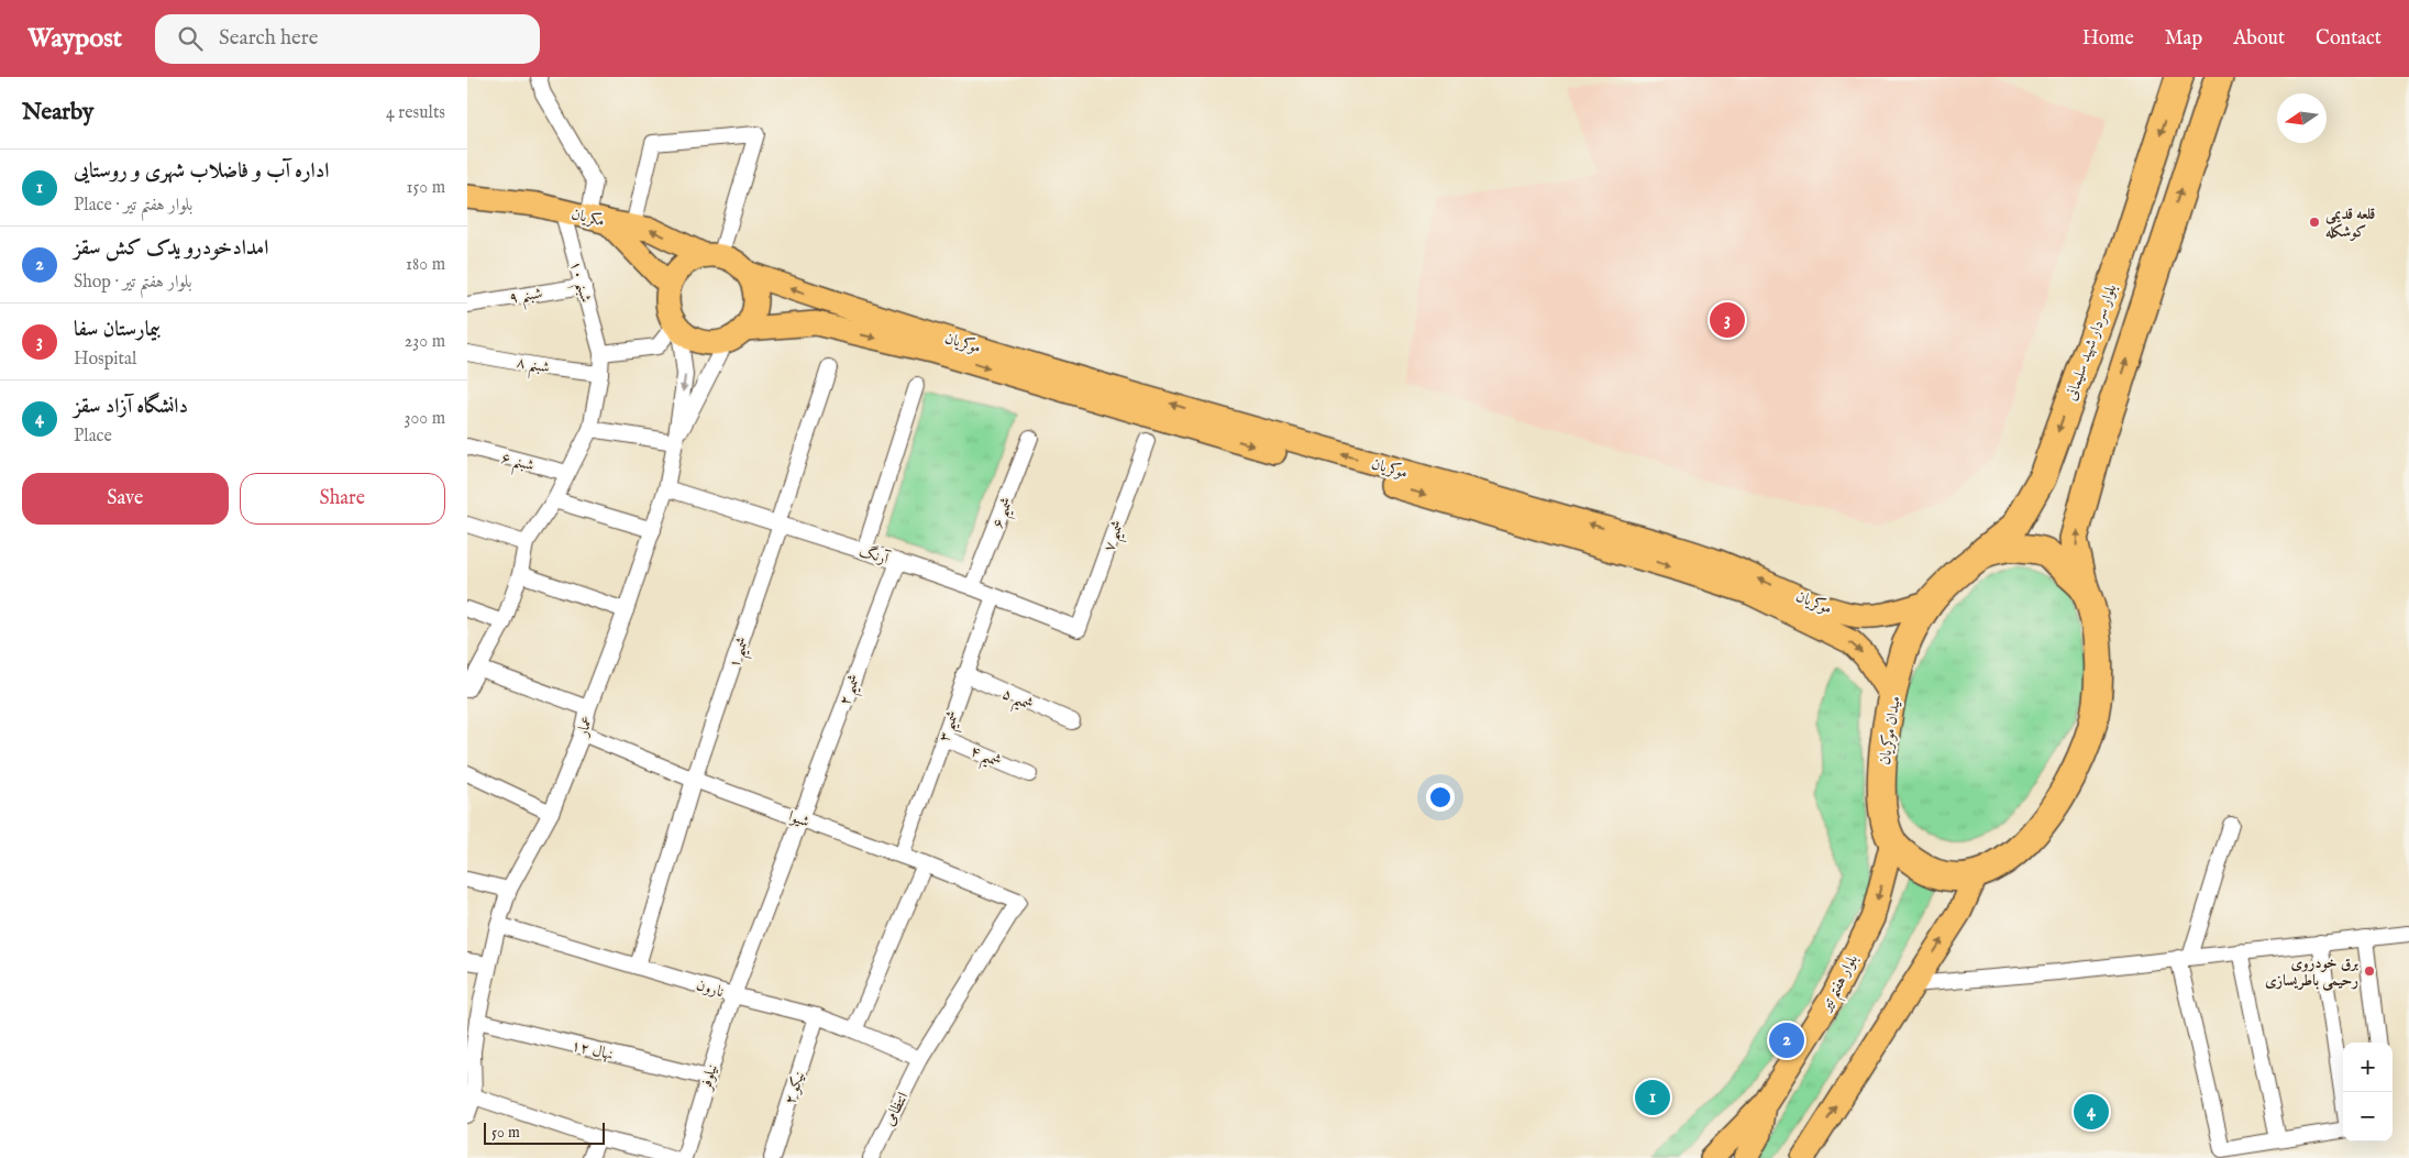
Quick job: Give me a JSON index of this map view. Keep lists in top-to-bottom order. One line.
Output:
{"streets":{"highway":["بلوار سردار شهید سلیمانی","میدان موکریان"],"main road":["مکریان","موکریان","بلوار هفتم تیر"],"street":["شبنم ۱۰","شبنم ۹","شبنم ۸","شبنم ۶","شمیم ۶","شمیم ۷","آرنگ","شمیم ۱","شمیم ۲","شمیم ۵","عمار","شمیم ۳","شمیم ۴","شیوا","نارون","نهال ۱۲","نیلوفر","نیکو ۲","انتظامی"]},"crossings":[["مکریان","شبنم ۱۰"],["مکریان","موکریان"],["مکریان","عمار"],["شبنم ۱۰","شبنم ۹"],["شبنم ۱۰","شبنم ۸"],["شبنم ۱۰","شبنم ۶"],["موکریان","عمار"],["موکریان","میدان موکریان"],["بلوار سردار شهید سلیمانی","میدان موکریان"],["شمیم ۶","آرنگ"],["شمیم ۷","آرنگ"],["آرنگ","شمیم ۱"],["آرنگ","شمیم ۲"],["آرنگ","عمار"],["آرنگ","شمیم ۳"],["شمیم ۱","شیوا"],["شمیم ۱","نارون"],["شمیم ۲","شیوا"],["شمیم ۲","نارون"],["شمیم ۲","نیلوفر"],["شمیم ۵","شمیم ۳"],["عمار","شیوا"],["عمار","نارون"],["عمار","نهال ۱۲"],["شمیم ۳","شمیم ۴"],["شمیم ۳","شیوا"],["میدان موکریان","بلوار هفتم تیر"],["شیوا","انتظامی"],["نارون","نیلوفر"],["نارون","نیکو ۲"],["نارون","انتظامی"],["نهال ۱۲","نیلوفر"]],"places":["قلعه قدیمی کوشکله","برق خودروی رحیمی باطریسازی"],"scale_bar":"50 m","north":"left","page":{"header":"Waypost","search":"Search here","nav":["Home","Map","About","Contact"],"heading":["Nearby","4 results"],"list":[{"mark":"1","name":"اداره آب و فاضلاب شهری و روستایی","note":"Place · بلوار هفتم تیر","value":"150 m"},{"mark":"2","name":"امدادخودرو یدک کش سقز","note":"Shop · بلوار هفتم تیر","value":"180 m"},{"mark":"3","name":"بیمارستان سفا","note":"Hospital","value":"230 m"},{"mark":"4","name":"دانشگاه آزاد سقز","note":"Place","value":"300 m"}],"pins":["3","2","1","4"],"buttons":["Save","Share"],"map_buttons":["+","−"],"scale":"50 m"}}
